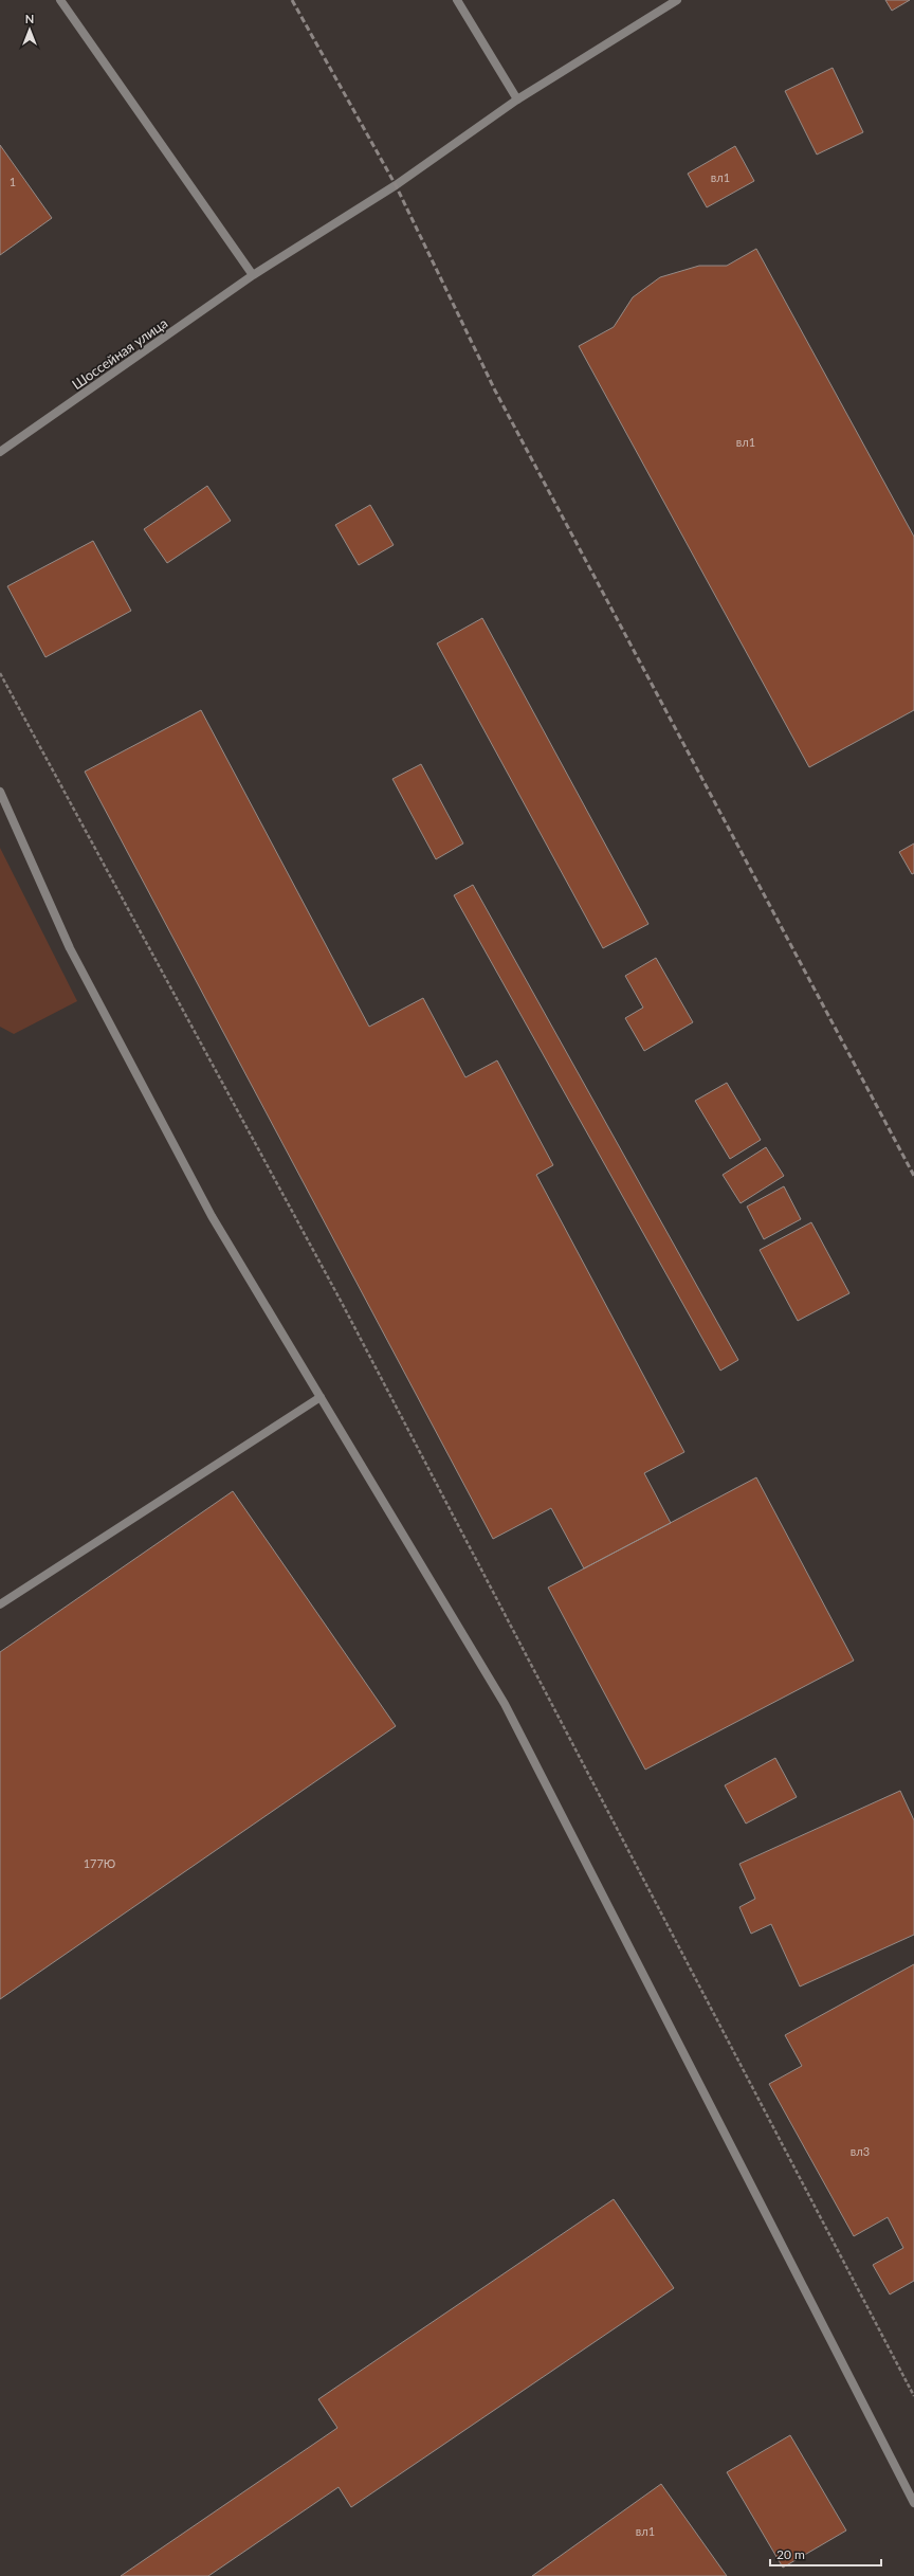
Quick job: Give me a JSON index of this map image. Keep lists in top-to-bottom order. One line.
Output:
{"streets":{"street":["Шоссейная улица"]},"house_numbers":["вл1","1","вл1","177Ю","вл3","вл1"],"scale_bar":"20 m","north":"top"}
